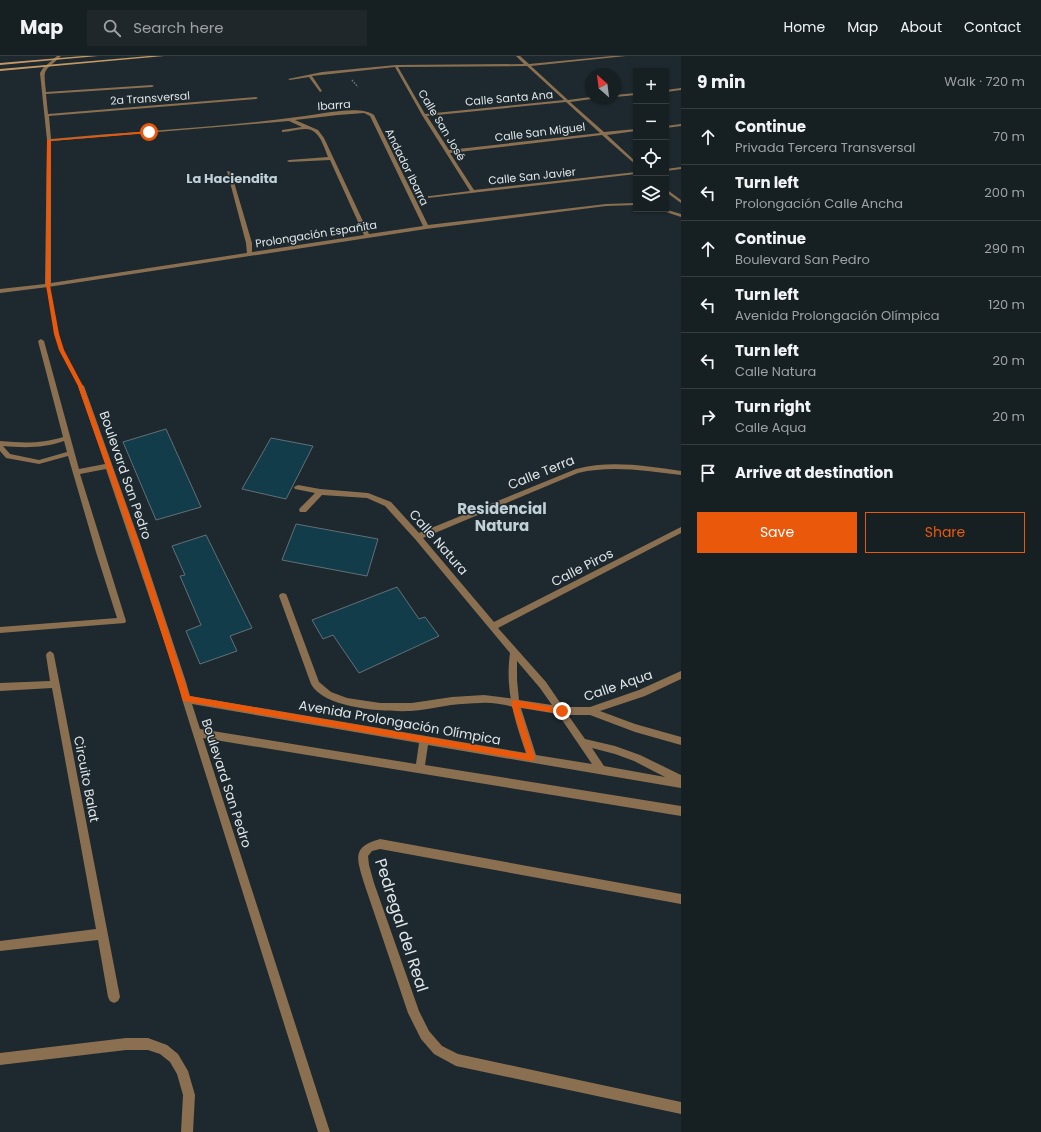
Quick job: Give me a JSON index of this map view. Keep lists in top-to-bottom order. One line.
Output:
{"streets":{"street":["2a Transversal","Calle Santa Ana","Ibarra","Calle San José","Calle San Miguel","Andador Ibarra","Calle San Javier","Prolongación Españita","Calle Terra","Boulevard San Pedro","Calle Natura","Calle Piros","Calle Aqua","Avenida Prolongación Olímpica","Circuito Balat","Pedregal del Real"]},"crossings":[["Calle Santa Ana","Calle San José"],["Ibarra","Andador Ibarra"],["Calle San José","Calle San Miguel"],["Calle San José","Calle San Javier"],["Andador Ibarra","Prolongación Españita"],["Calle Terra","Calle Natura"],["Boulevard San Pedro","Avenida Prolongación Olímpica"],["Calle Natura","Calle Piros"],["Calle Natura","Calle Aqua"],["Calle Natura","Avenida Prolongación Olímpica"]],"districts":["La Haciendita","Residencial Natura"],"north":"top left","page":{"header":"Map","search":"Search here","nav":["Home","Map","About","Contact"],"heading":["9 min","Walk · 720 m"],"map_buttons":["+","−"],"list":[["Continue","Privada Tercera Transversal","70 m"],["Turn left","Prolongación Calle Ancha","200 m"],["Continue","Boulevard San Pedro","290 m"],["Turn left","Avenida Prolongación Olímpica","120 m"],["Turn left","Calle Natura","20 m"],["Turn right","Calle Aqua","20 m"],"Arrive at destination"],"buttons":["Save","Share"]}}
